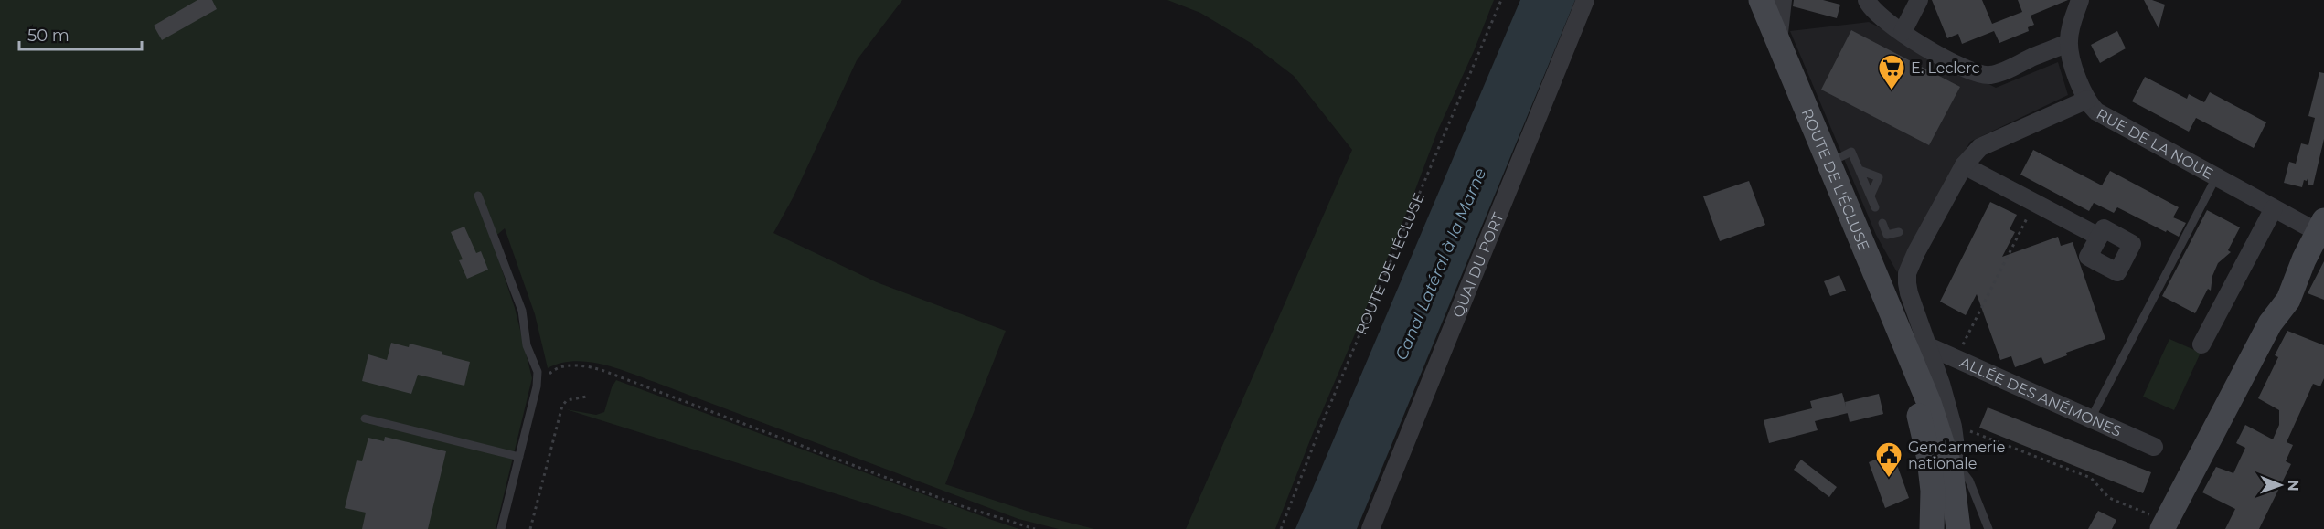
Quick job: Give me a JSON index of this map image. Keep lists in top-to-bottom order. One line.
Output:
{"streets":{"main road":["ROUTE DE L'ÉCLUSE"],"street":["RUE DE LA NOUE","QUAI DU PORT","ALLÉE DES ANÉMONES"]},"crossings":[["ROUTE DE L'ÉCLUSE","ALLÉE DES ANÉMONES"]],"water":["Canal Latéral à la Marne"],"places":{"supermarket":["E. Leclerc"],"public building":["Gendarmerie nationale"]},"scale_bar":"50 m","north":"right"}
